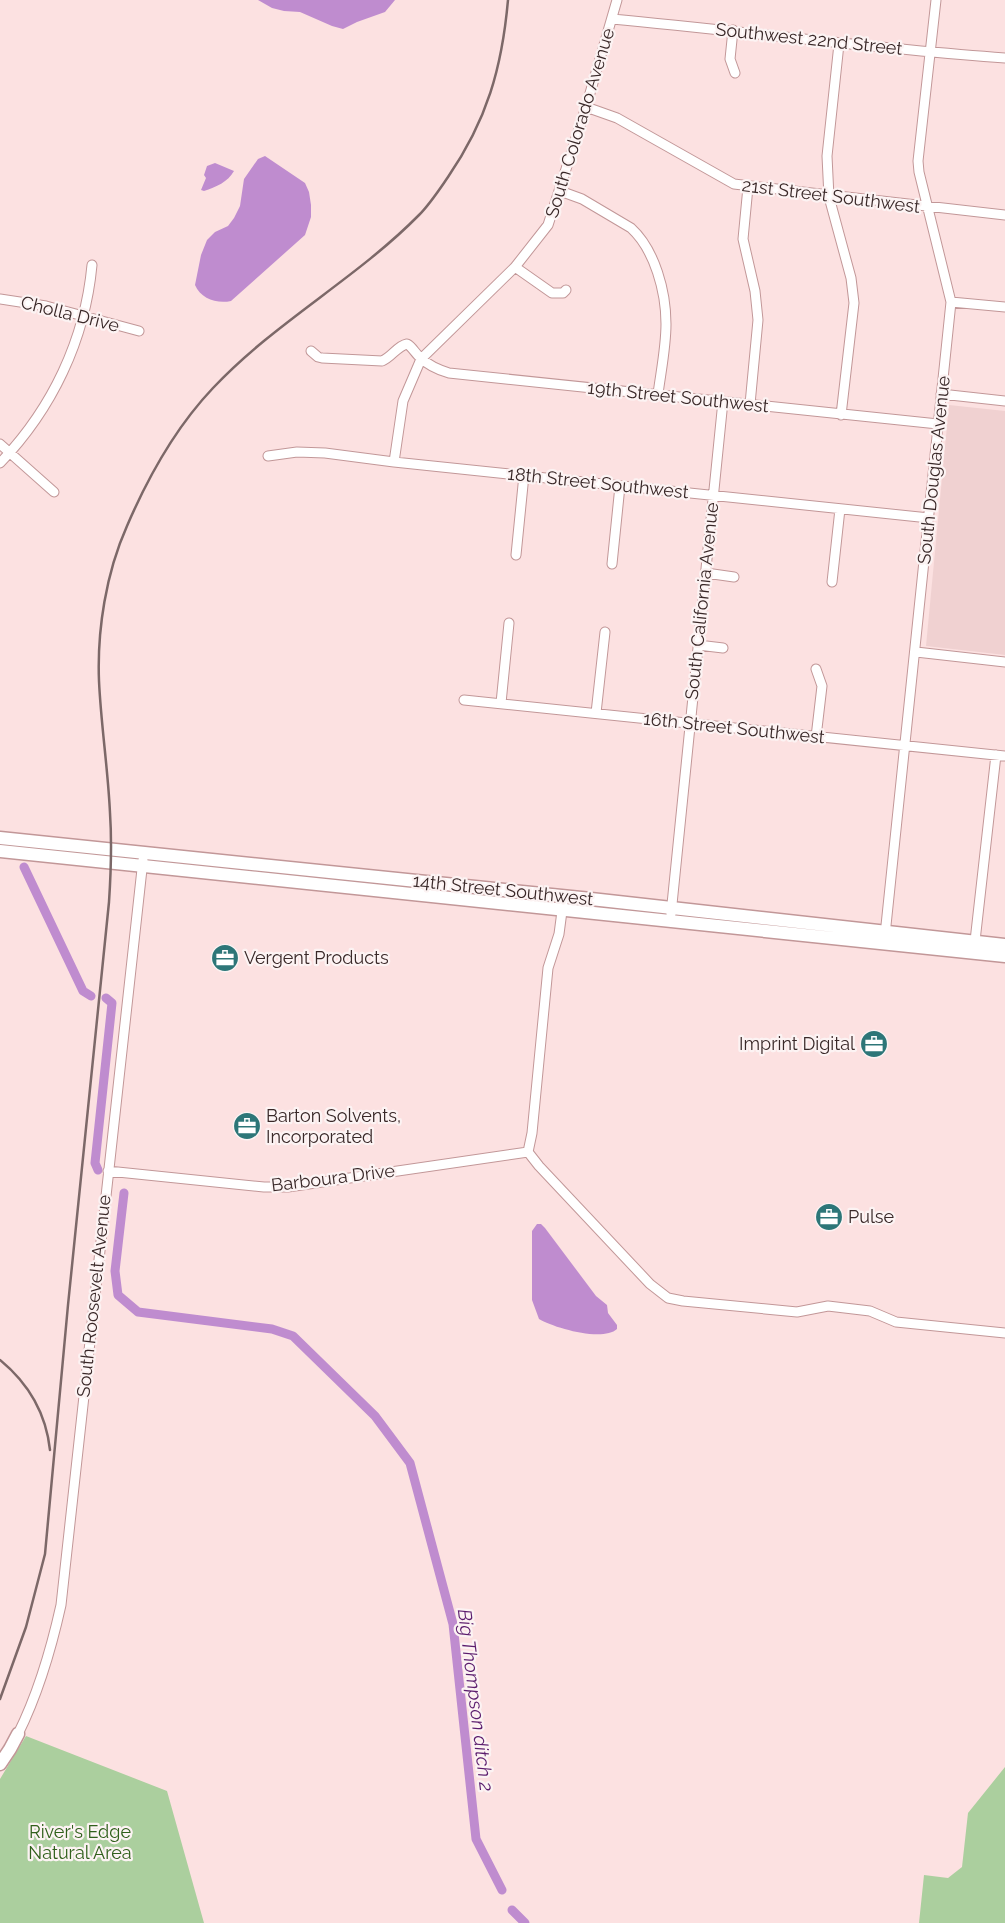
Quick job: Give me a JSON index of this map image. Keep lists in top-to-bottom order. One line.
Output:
{"streets":{"main road":["14th Street Southwest"],"street":["Southwest 22nd Street","South Colorado Avenue","21st Street Southwest","Cholla Drive","19th Street Southwest","South Douglas Avenue","18th Street Southwest","South California Avenue","16th Street Southwest","Barboura Drive","South Roosevelt Avenue"]},"crossings":[["Southwest 22nd Street","South Colorado Avenue"],["Southwest 22nd Street","South Douglas Avenue"],["South Colorado Avenue","21st Street Southwest"],["South Colorado Avenue","19th Street Southwest"],["South Colorado Avenue","18th Street Southwest"],["21st Street Southwest","South Douglas Avenue"],["19th Street Southwest","South Douglas Avenue"],["19th Street Southwest","South California Avenue"],["South Douglas Avenue","18th Street Southwest"],["South Douglas Avenue","16th Street Southwest"],["South Douglas Avenue","14th Street Southwest"],["18th Street Southwest","South California Avenue"],["South California Avenue","16th Street Southwest"],["South California Avenue","14th Street Southwest"],["14th Street Southwest","South Roosevelt Avenue"],["Barboura Drive","South Roosevelt Avenue"]],"water":["Big Thompson ditch 2"],"parks":["River's Edge Natural Area"],"places":{"office":["Vergent Products","Imprint Digital","Barton Solvents, Incorporated","Pulse"]}}
